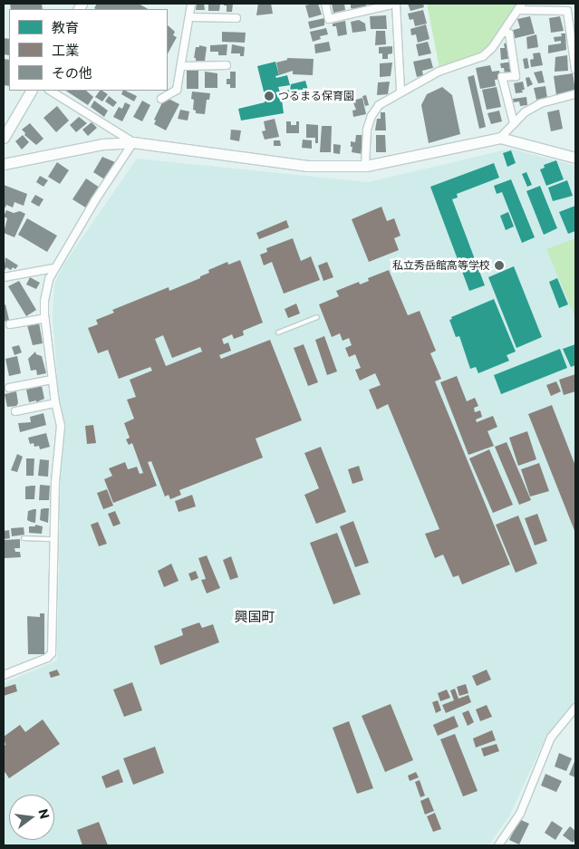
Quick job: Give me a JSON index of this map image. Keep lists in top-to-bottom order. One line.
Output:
{"districts":["興国町"],"places":["つるまる保育園","私立秀岳館高等学校"],"legend":["教育","工業","その他"],"north":"right"}
